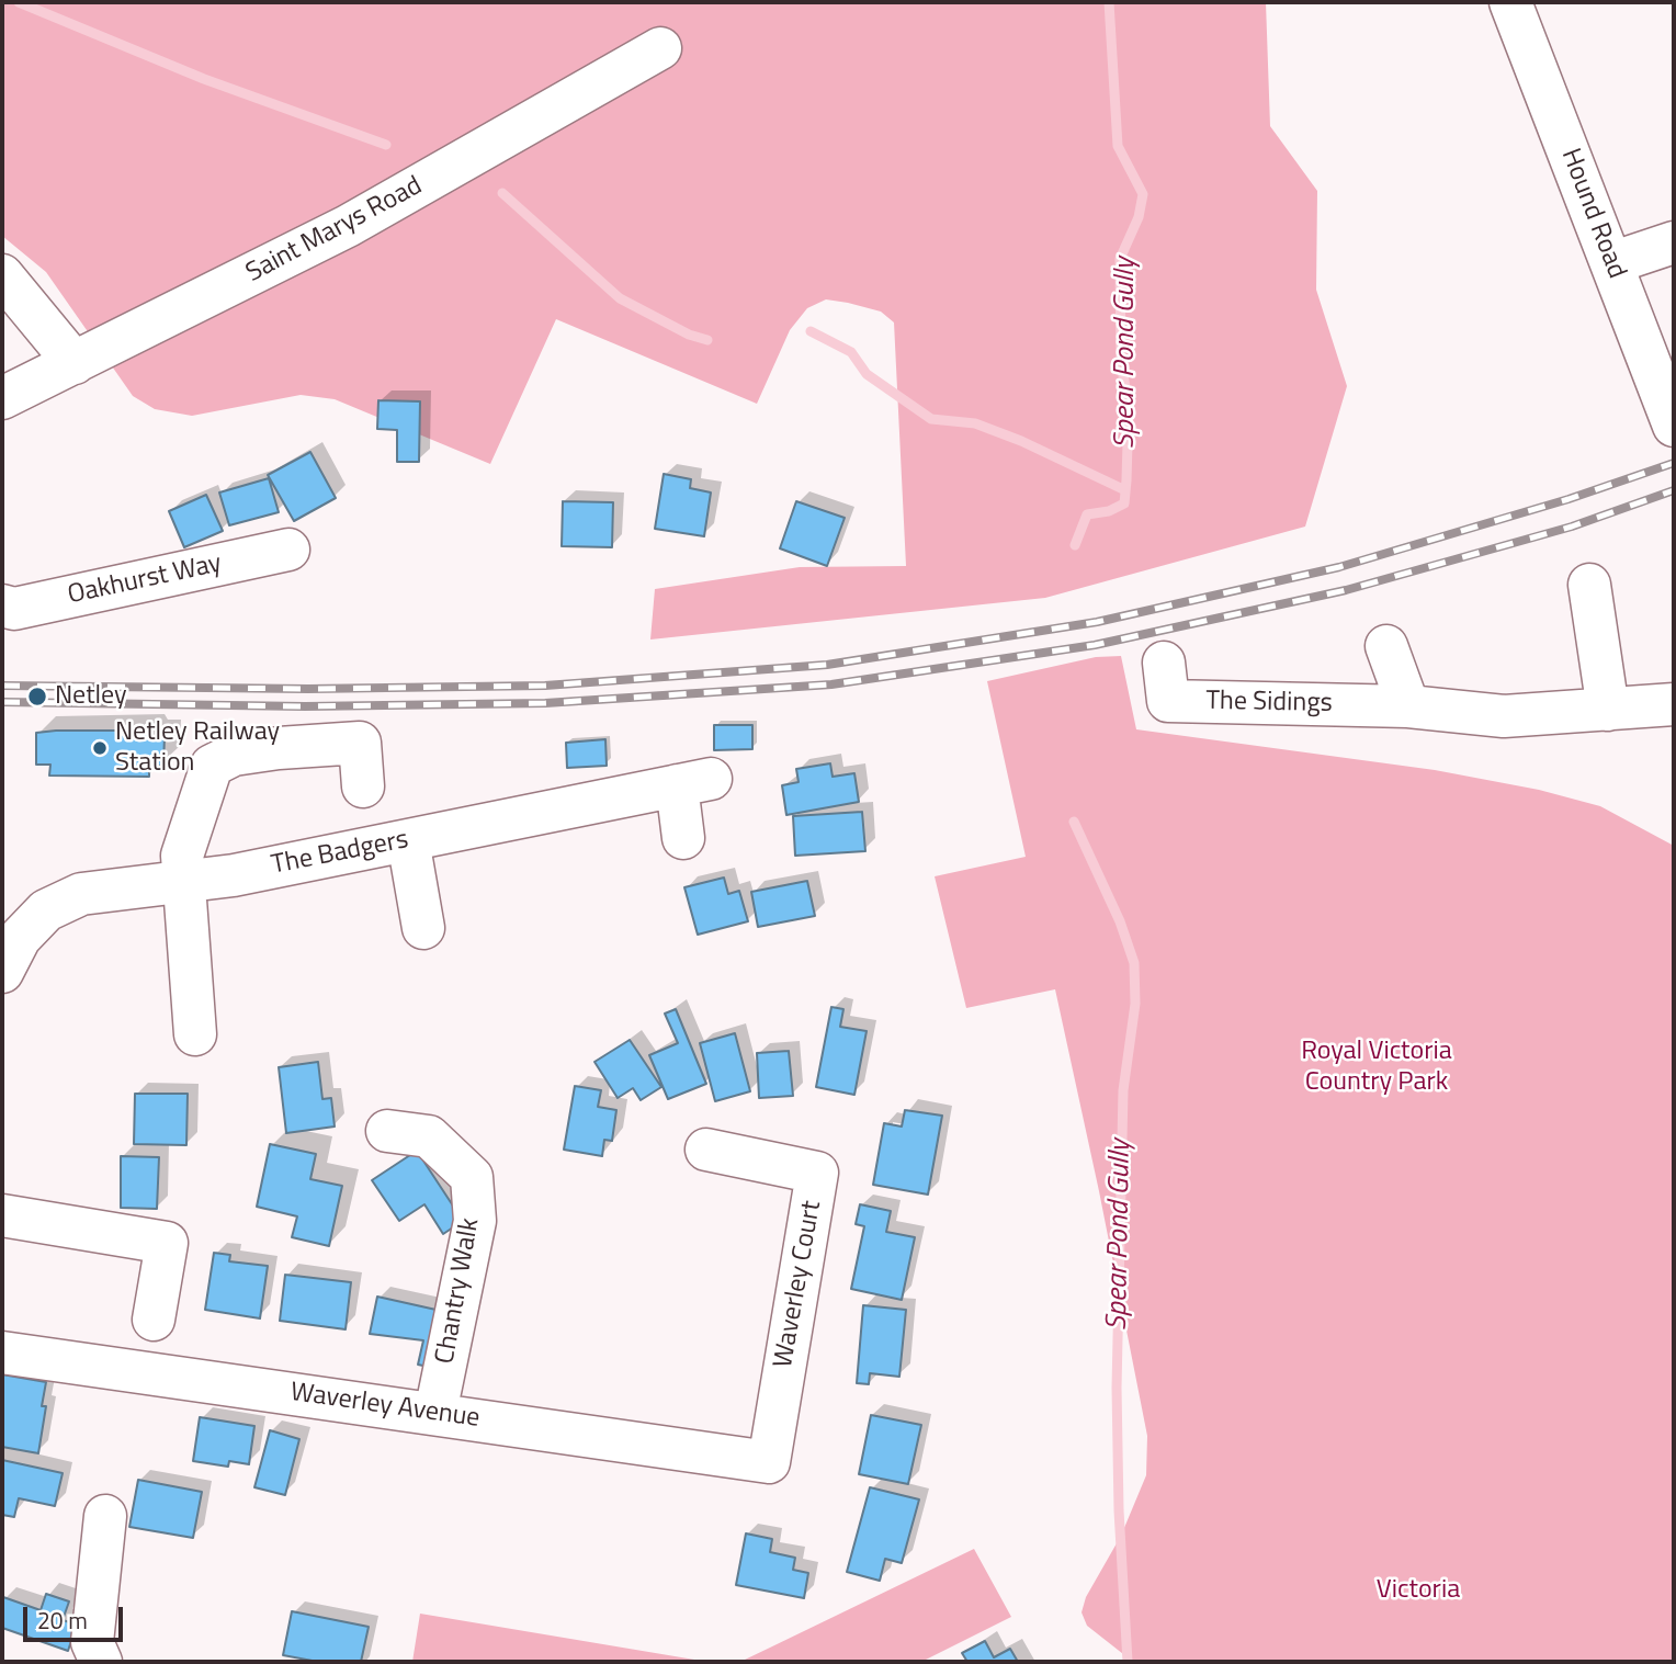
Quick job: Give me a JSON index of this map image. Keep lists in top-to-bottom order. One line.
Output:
{"streets":{"street":["Hound Road","Saint Marys Road","Oakhurst Way","The Sidings","The Badgers","Waverley Court","Chantry Walk","Waverley Avenue"]},"crossings":[["Waverley Court","Waverley Avenue"],["Chantry Walk","Waverley Avenue"]],"water":["Spear Pond Gully"],"parks":["Royal Victoria Country Park","Victoria"],"places":["Netley","Netley Railway Station"],"scale_bar":"20 m"}
